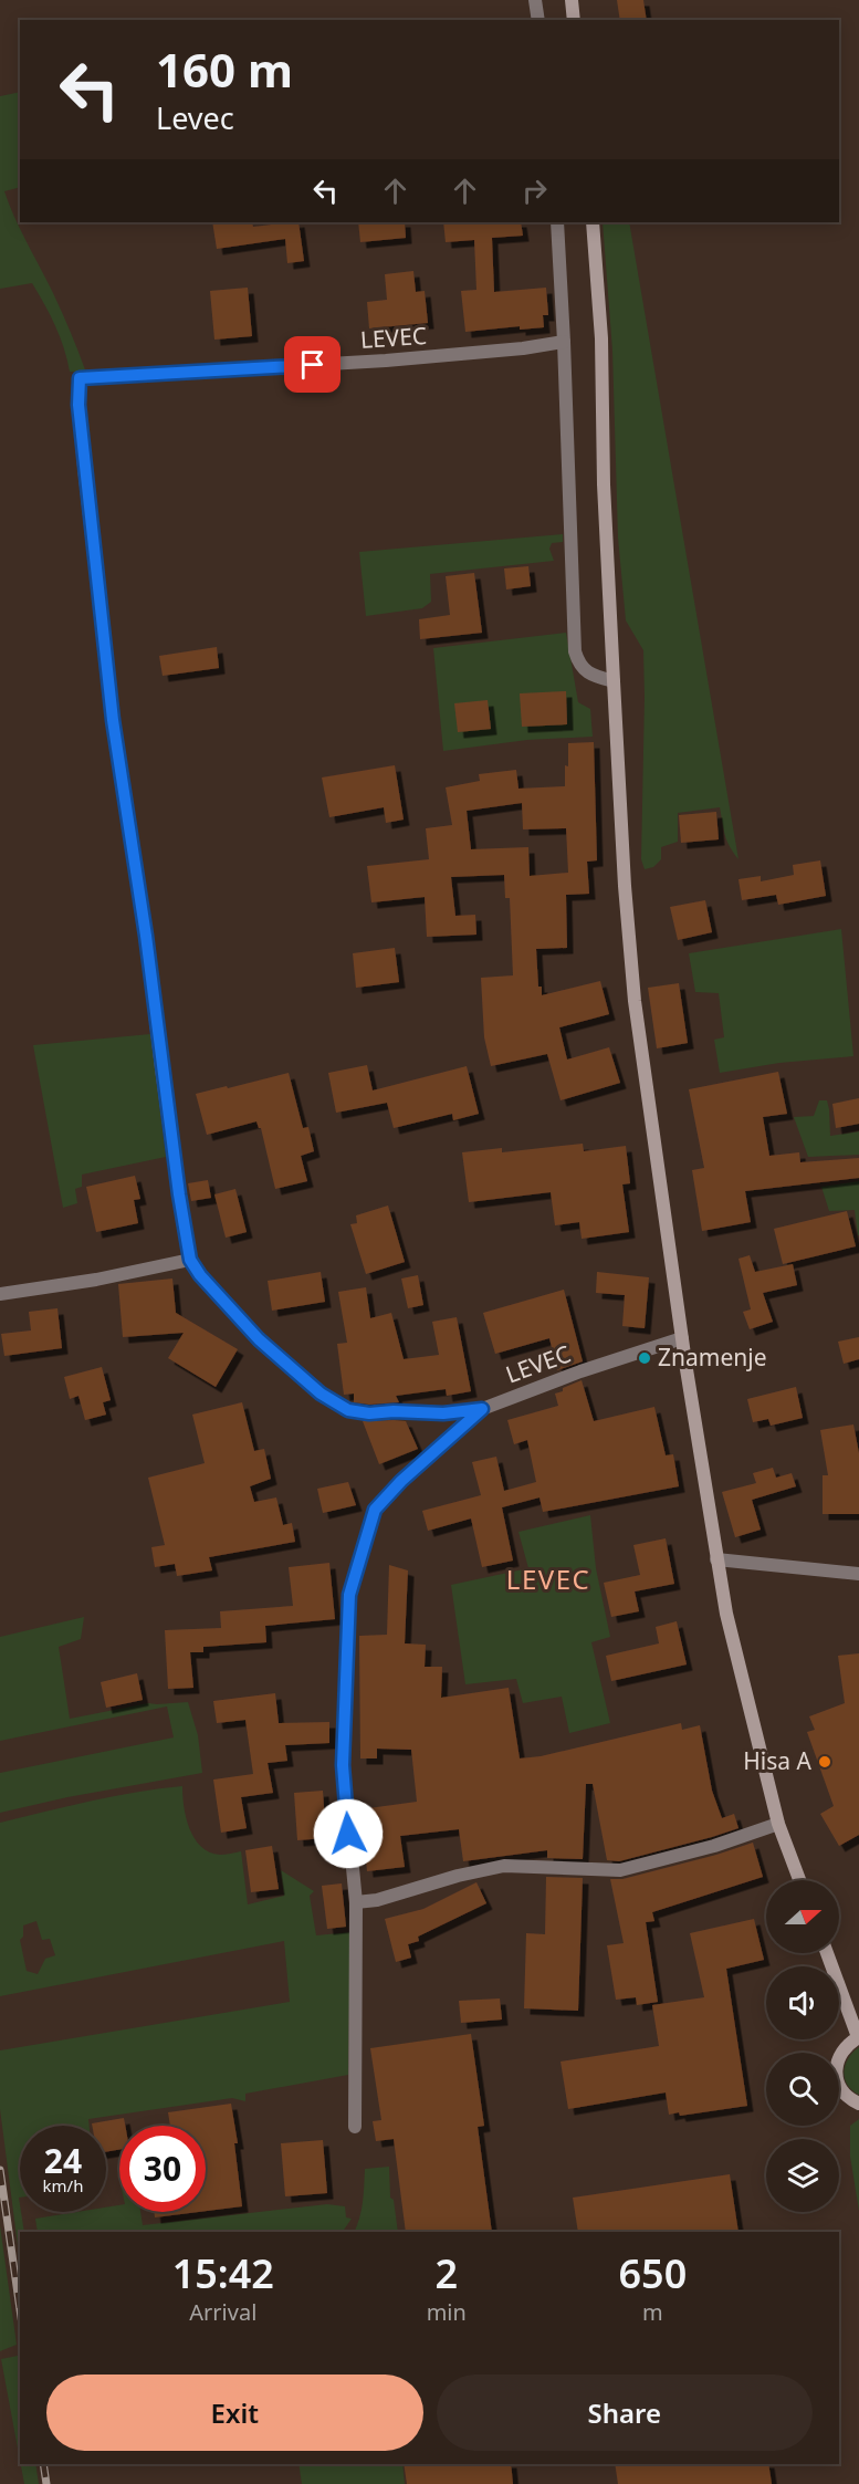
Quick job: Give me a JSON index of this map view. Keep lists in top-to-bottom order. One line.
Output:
{"streets":{"street":["LEVEC"]},"districts":["LEVEC"],"places":["Znamenje","Hisa A"],"north":"right","page":{"turn":["160 m","Levec"],"speed":"24 km/h","limit":"30","eta":["15:42","Arrival","2","min","650","m"],"buttons":["Exit","Share"]}}
